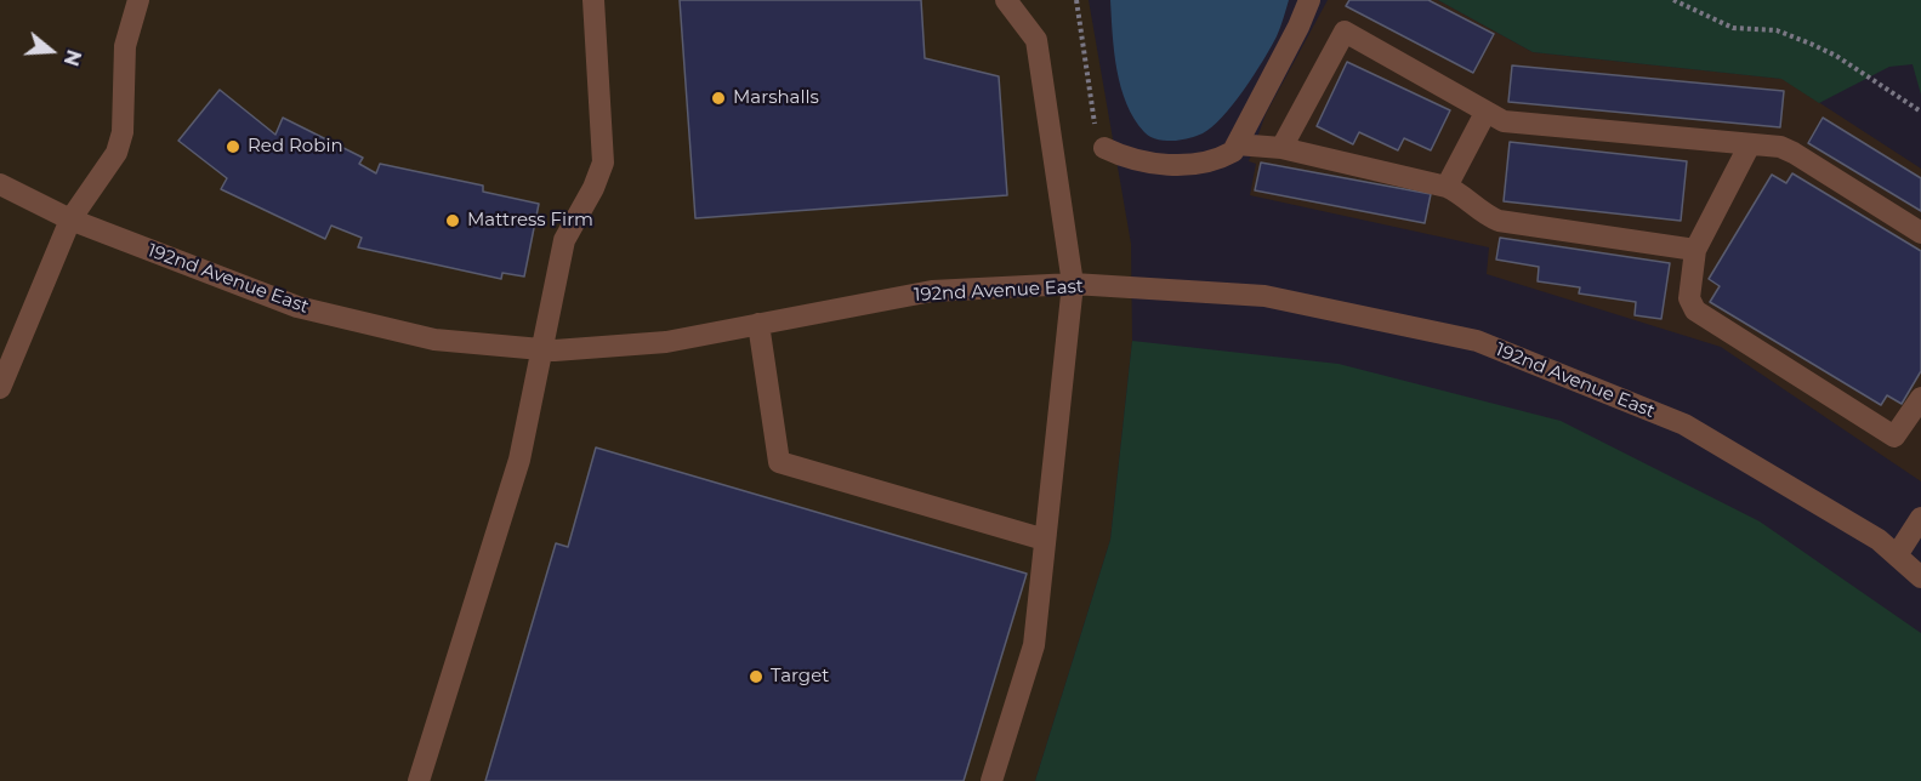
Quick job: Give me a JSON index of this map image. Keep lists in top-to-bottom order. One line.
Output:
{"streets":{"street":["192nd Avenue East"]},"places":["Marshalls","Red Robin","Mattress Firm","Target"],"north":"right"}
